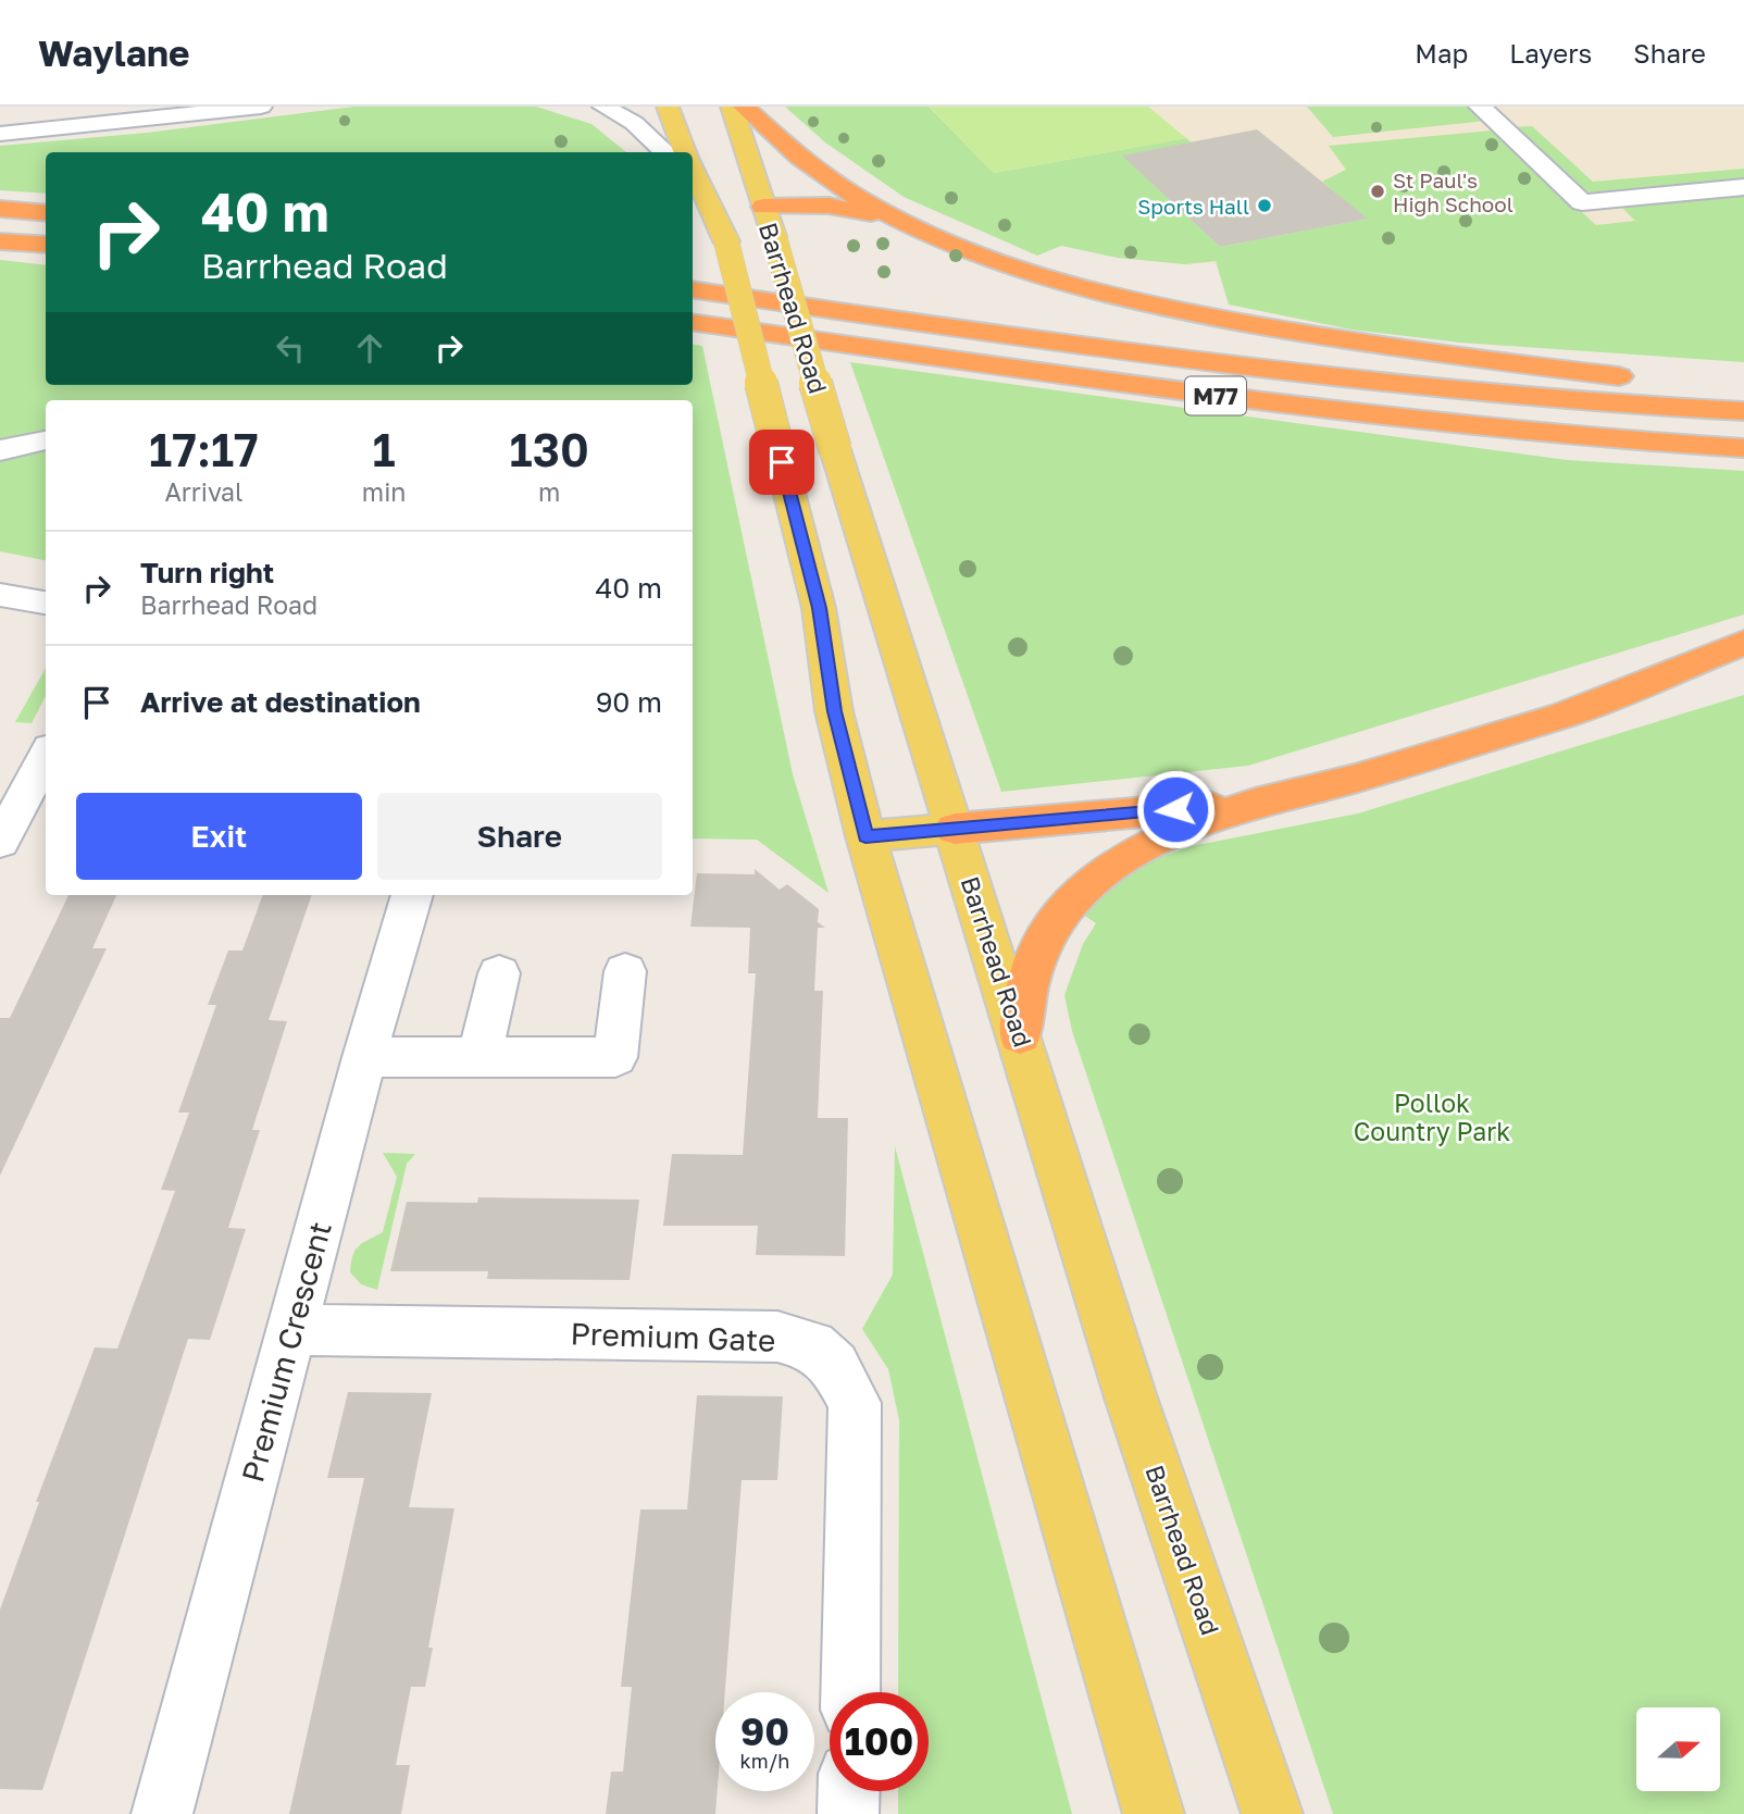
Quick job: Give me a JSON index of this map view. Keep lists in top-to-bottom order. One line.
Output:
{"streets":{"highway":["M77"],"main road":["Barrhead Road"],"street":["Premium Gate","Premium Crescent"]},"crossings":[["Premium Gate","Premium Crescent"]],"parks":["Pollok Country Park"],"places":["St Paul's High School","Sports Hall"],"north":"right","page":{"header":"Waylane","nav":["Map","Layers","Share"],"turn":["40 m","Barrhead Road"],"eta":["17:17","Arrival","1","min","130","m"],"list":[{"name":"Turn right","note":"Barrhead Road","value":"40 m"},{"name":"Arrive at destination","value":"90 m"}],"buttons":["Exit","Share"],"speed":"90 km/h","limit":"100"}}
